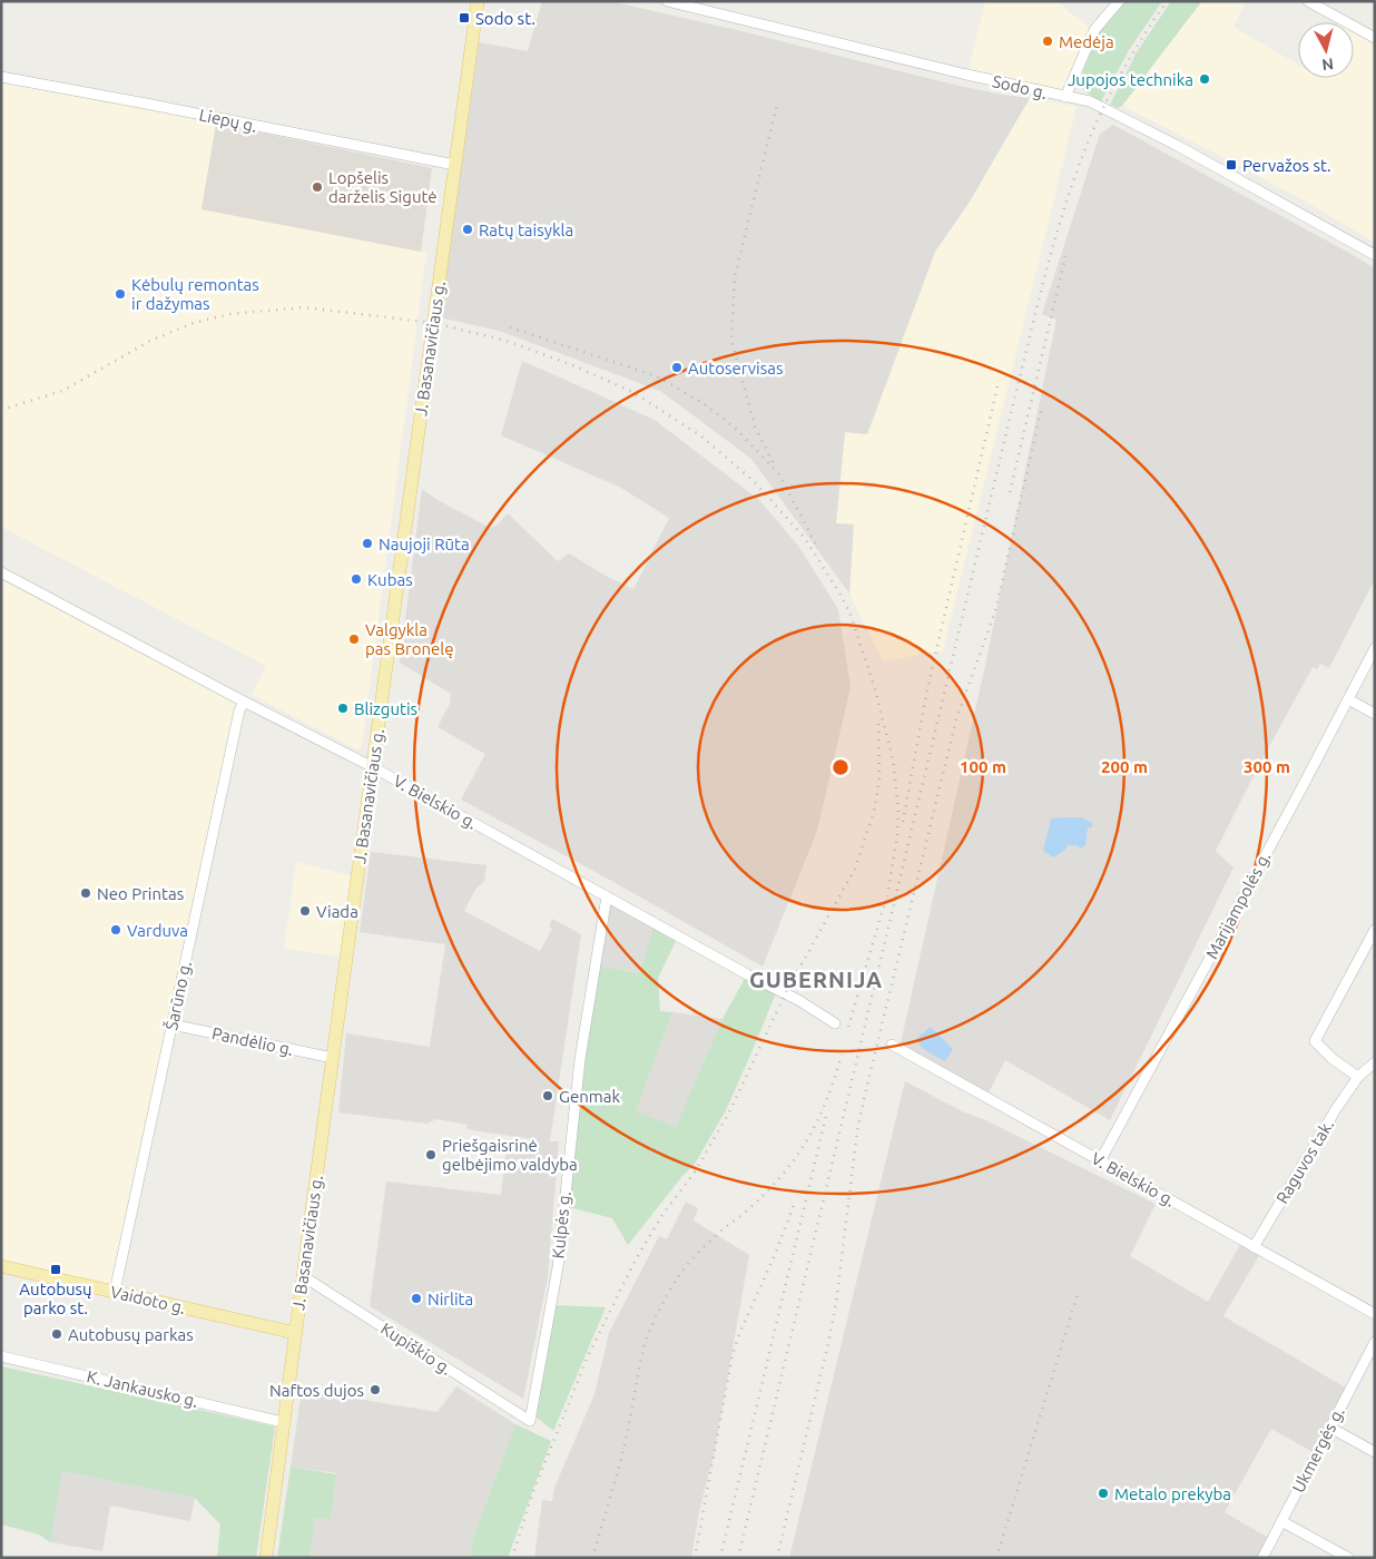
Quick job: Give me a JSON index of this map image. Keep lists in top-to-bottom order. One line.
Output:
{"streets":{"main road":["J. Basanavičiaus g.","Vaidoto g."],"street":["Sodo g.","Liepų g.","V. Bielskio g.","Marijampolės g.","Šarūno g.","Pandėlio g.","Raguvos tak.","Kulpės g.","Kupiškio g.","K. Jankausko g.","Ukmergės g."]},"crossings":[["Liepų g.","J. Basanavičiaus g."],["J. Basanavičiaus g.","V. Bielskio g."],["J. Basanavičiaus g.","Pandėlio g."],["J. Basanavičiaus g.","Vaidoto g."],["J. Basanavičiaus g.","Kupiškio g."],["J. Basanavičiaus g.","K. Jankausko g."],["V. Bielskio g.","Marijampolės g."],["V. Bielskio g.","Šarūno g."],["V. Bielskio g.","Raguvos tak."],["V. Bielskio g.","Kulpės g."],["Šarūno g.","Pandėlio g."],["Šarūno g.","Vaidoto g."],["Kulpės g.","Kupiškio g."]],"districts":["GUBERNIJA"],"places":{"transit":["Sodo st.","Pervažos st.","Autobusų parko st."],"other":["Medėja","Jupojos technika","Lopšelis darželis Sigutė","Ratų taisykla","Kėbulų remontas ir dažymas","Autoservisas","Naujoji Rūta","Kubas","Valgykla pas Bronelę","Blizgutis","Neo Printas","Viada","Varduva","Genmak","Priešgaisrinė gelbėjimo valdyba","Nirlita","Autobusų parkas","Naftos dujos","Metalo prekyba"]},"north":"bottom","rings":["100 m","200 m","300 m"]}
